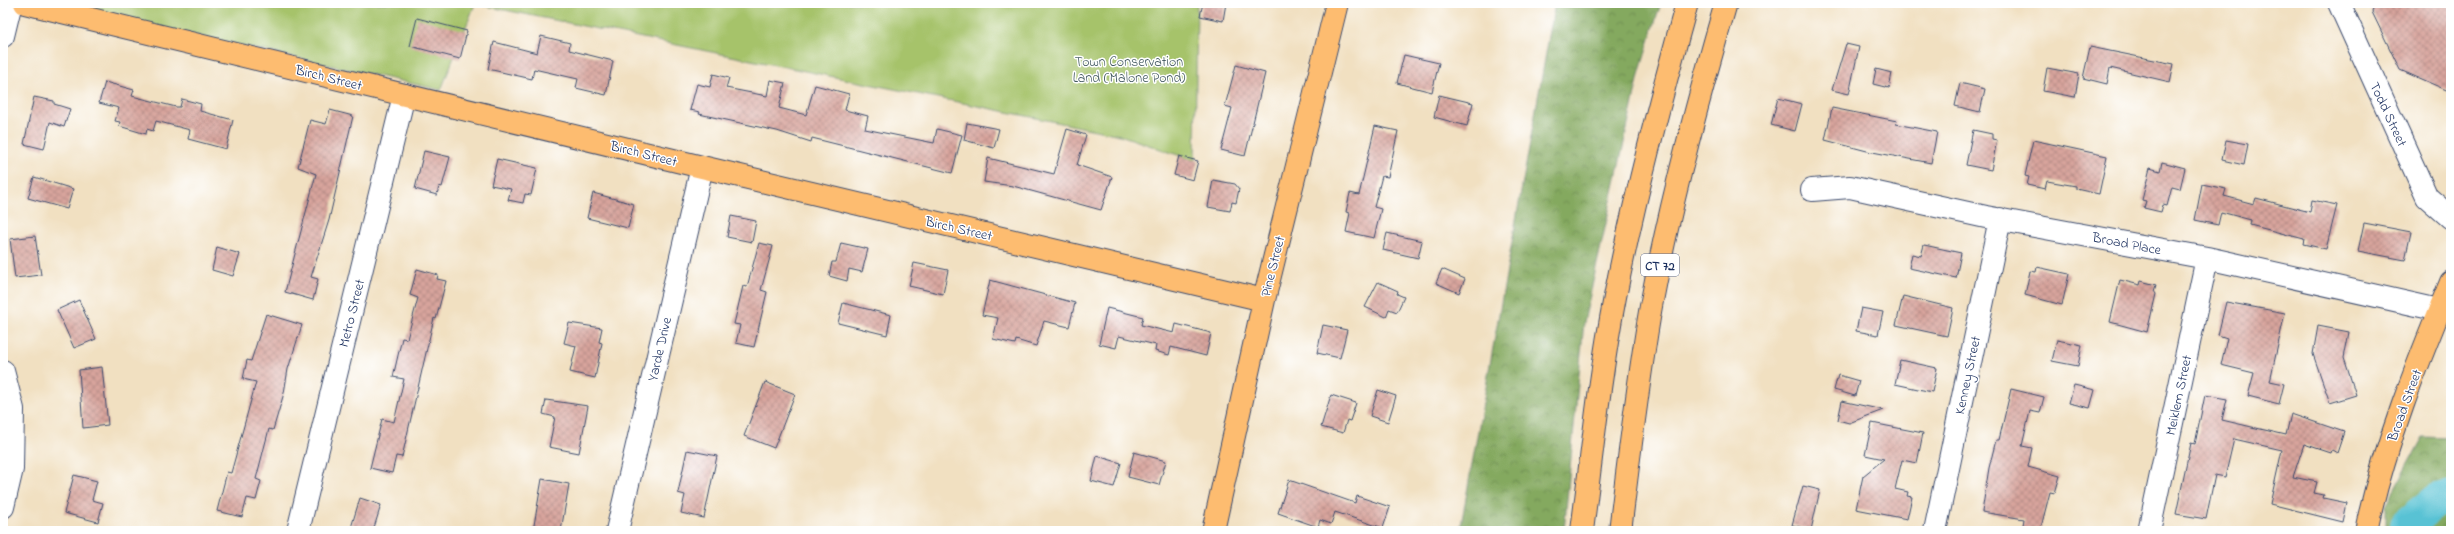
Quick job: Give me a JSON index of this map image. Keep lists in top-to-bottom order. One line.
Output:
{"streets":{"main road":["Birch Street","CT 72","Pine Street","Broad Street"],"street":["Todd Street","Broad Place","Metro Street","Yarde Drive","Kenney Street","Meiklem Street"]},"crossings":[["Birch Street","Pine Street"],["Birch Street","Metro Street"],["Birch Street","Yarde Drive"],["Broad Place","Kenney Street"],["Broad Place","Meiklem Street"],["Broad Place","Broad Street"]],"parks":["Town Conservation Land (Malone Pond)"]}
